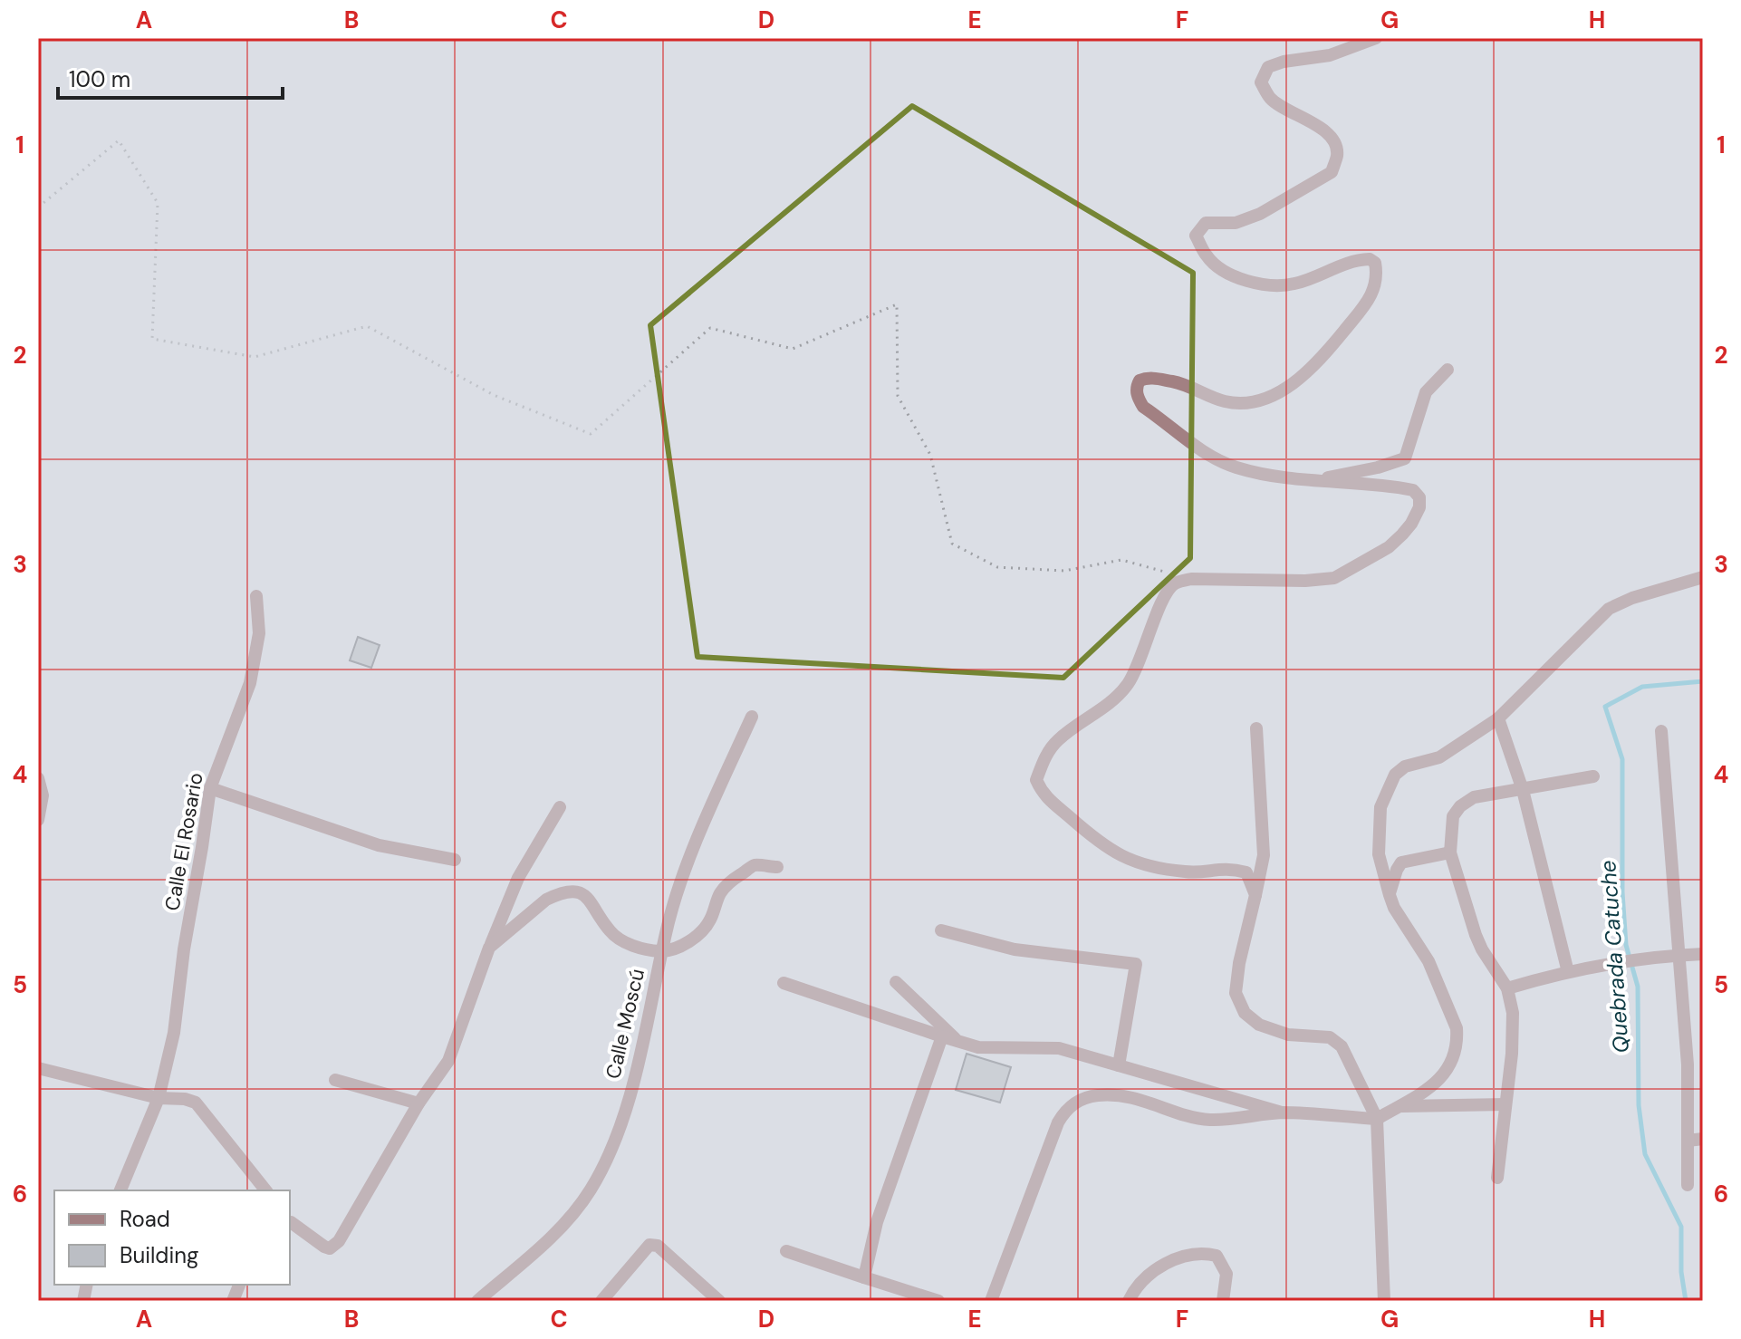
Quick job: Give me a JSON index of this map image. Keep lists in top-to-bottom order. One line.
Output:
{"streets":{"street":["Calle El Rosario","Calle Moscú"]},"water":["Quebrada Catuche"],"legend":["Road","Building"],"scale_bar":"100 m","grid":{"columns":["A","B","C","D","E","F","G","H"],"rows":["1","2","3","4","5","6"]}}
